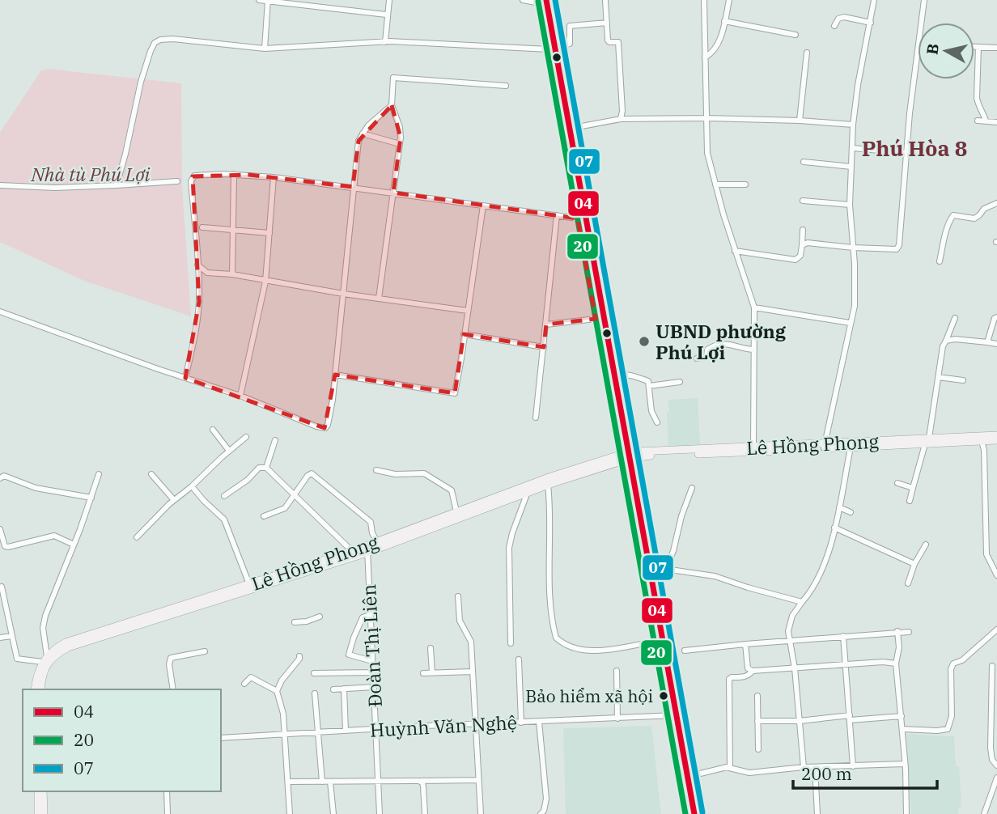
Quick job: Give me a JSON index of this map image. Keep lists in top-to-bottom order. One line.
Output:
{"streets":{"street":["Lê Hồng Phong","Đoàn Thị Liên","Huỳnh Văn Nghệ"]},"crossings":[["Lê Hồng Phong","Đoàn Thị Liên"],["Đoàn Thị Liên","Huỳnh Văn Nghệ"]],"districts":["Phú Hòa 8"],"parks":["Nhà tù Phú Lợi"],"places":["UBND phường Phú Lợi","Bảo hiểm xã hội"],"lines":["transit line 04","transit line 07","transit line 20"],"legend":["04","20","07"],"scale_bar":"200 m","north":"left"}
